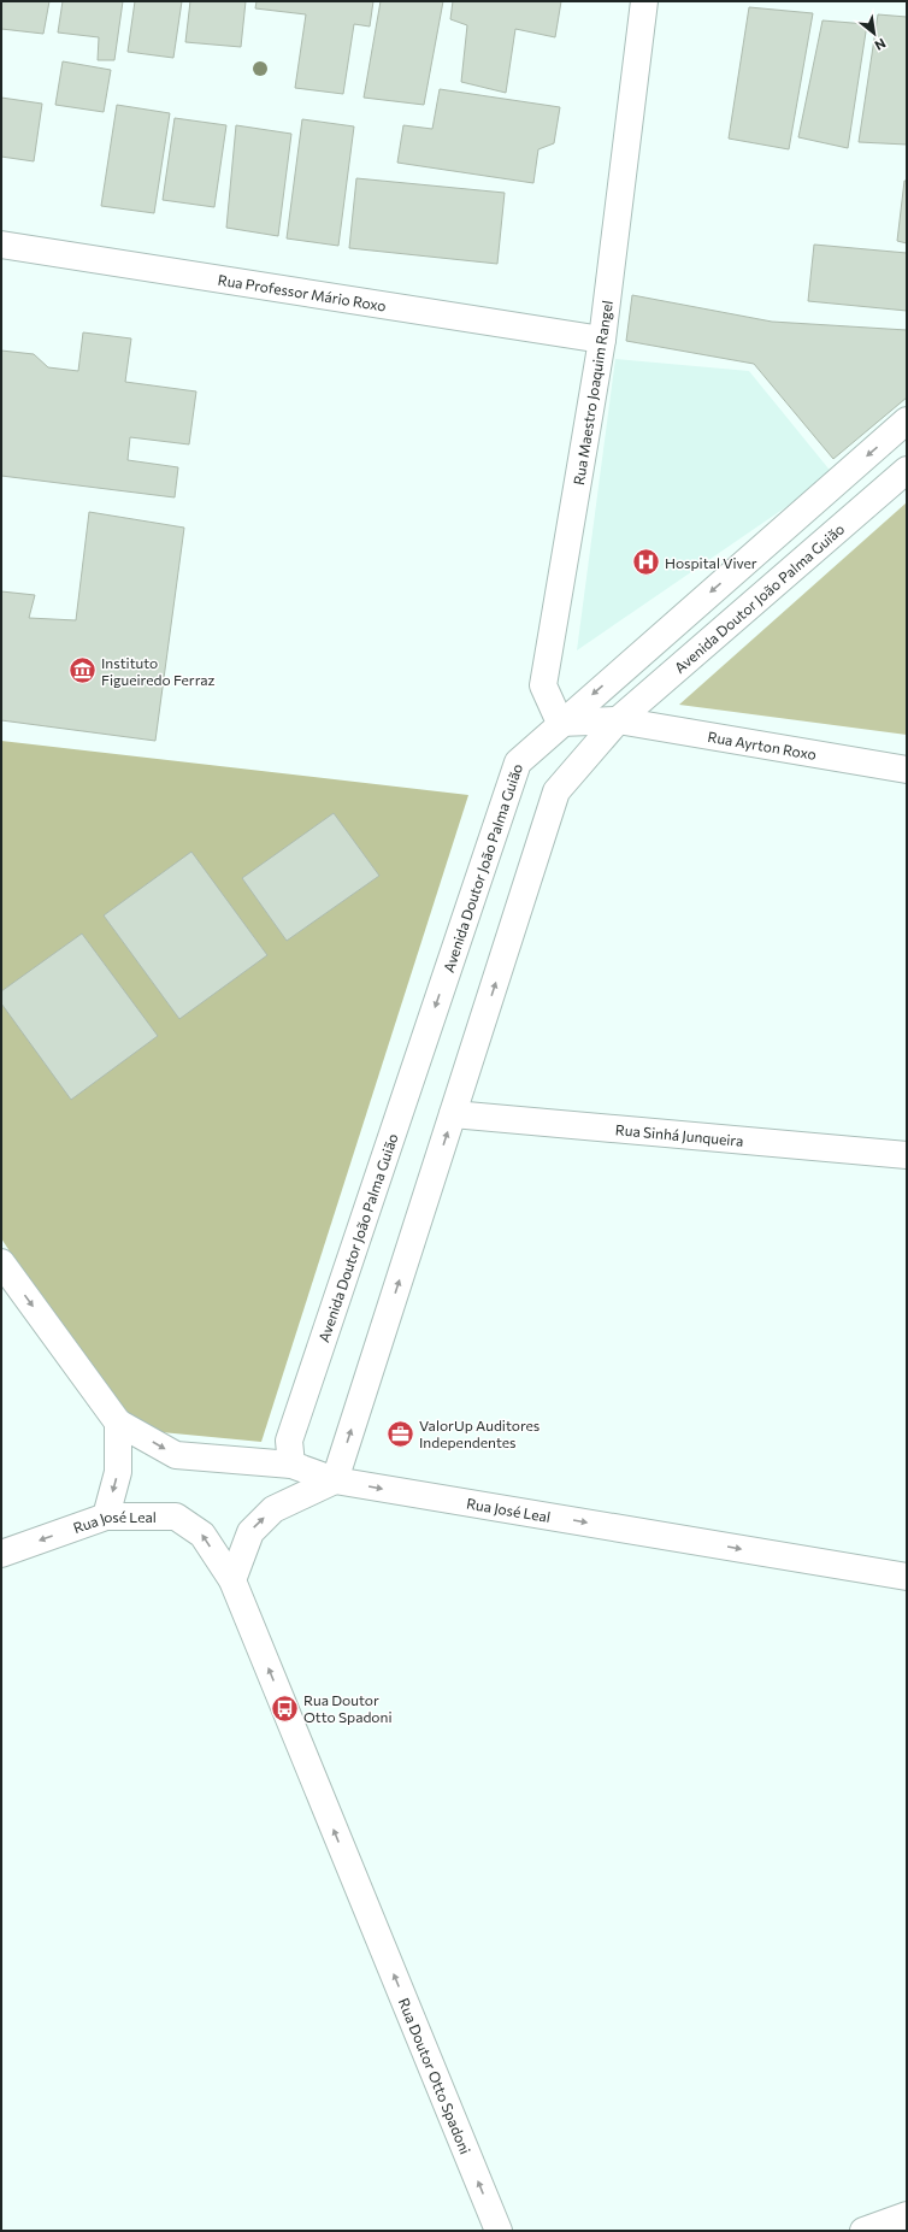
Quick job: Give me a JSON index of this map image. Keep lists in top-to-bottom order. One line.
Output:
{"streets":{"street":["Rua Professor Mário Roxo","Rua Maestro Joaquim Rangel","Avenida Doutor João Palma Guião","Rua Ayrton Roxo","Rua Sinhá Junqueira","Rua José Leal","Rua Doutor Otto Spadoni"]},"crossings":[["Rua Professor Mário Roxo","Rua Maestro Joaquim Rangel"],["Rua Maestro Joaquim Rangel","Avenida Doutor João Palma Guião"],["Avenida Doutor João Palma Guião","Rua Ayrton Roxo"],["Avenida Doutor João Palma Guião","Rua Sinhá Junqueira"],["Avenida Doutor João Palma Guião","Rua José Leal"],["Rua José Leal","Rua Doutor Otto Spadoni"]],"one_way":["Rua Doutor Otto Spadoni"],"places":{"hospital":["Hospital Viver"],"museum":["Instituto Figueiredo Ferraz"],"office":["ValorUp Auditores Independentes"],"bus stop":["Rua Doutor Otto Spadoni"]},"north":"bottom right"}
